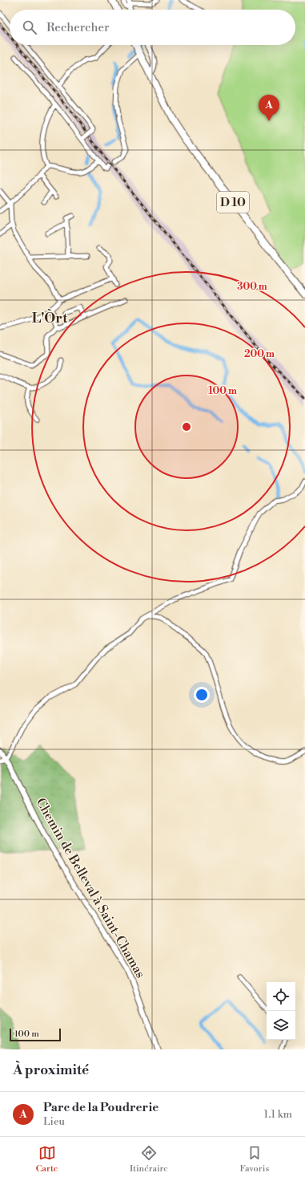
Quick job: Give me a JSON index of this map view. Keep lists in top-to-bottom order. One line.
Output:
{"streets":{"main road":["D 10"],"street":["Chemin de Belleval à Saint-Chamas"]},"districts":["L'Òrt"],"scale_bar":"100 m","page":{"search":"Rechercher","pins":"A","scale":"100 m","heading":"À proximité","list":[{"mark":"A","name":"Parc de la Poudrerie","note":"Lieu","value":"1.1 km"}],"nav":["Carte","Itinéraire","Favoris"]},"rings":["300 m","200 m","100 m"]}
